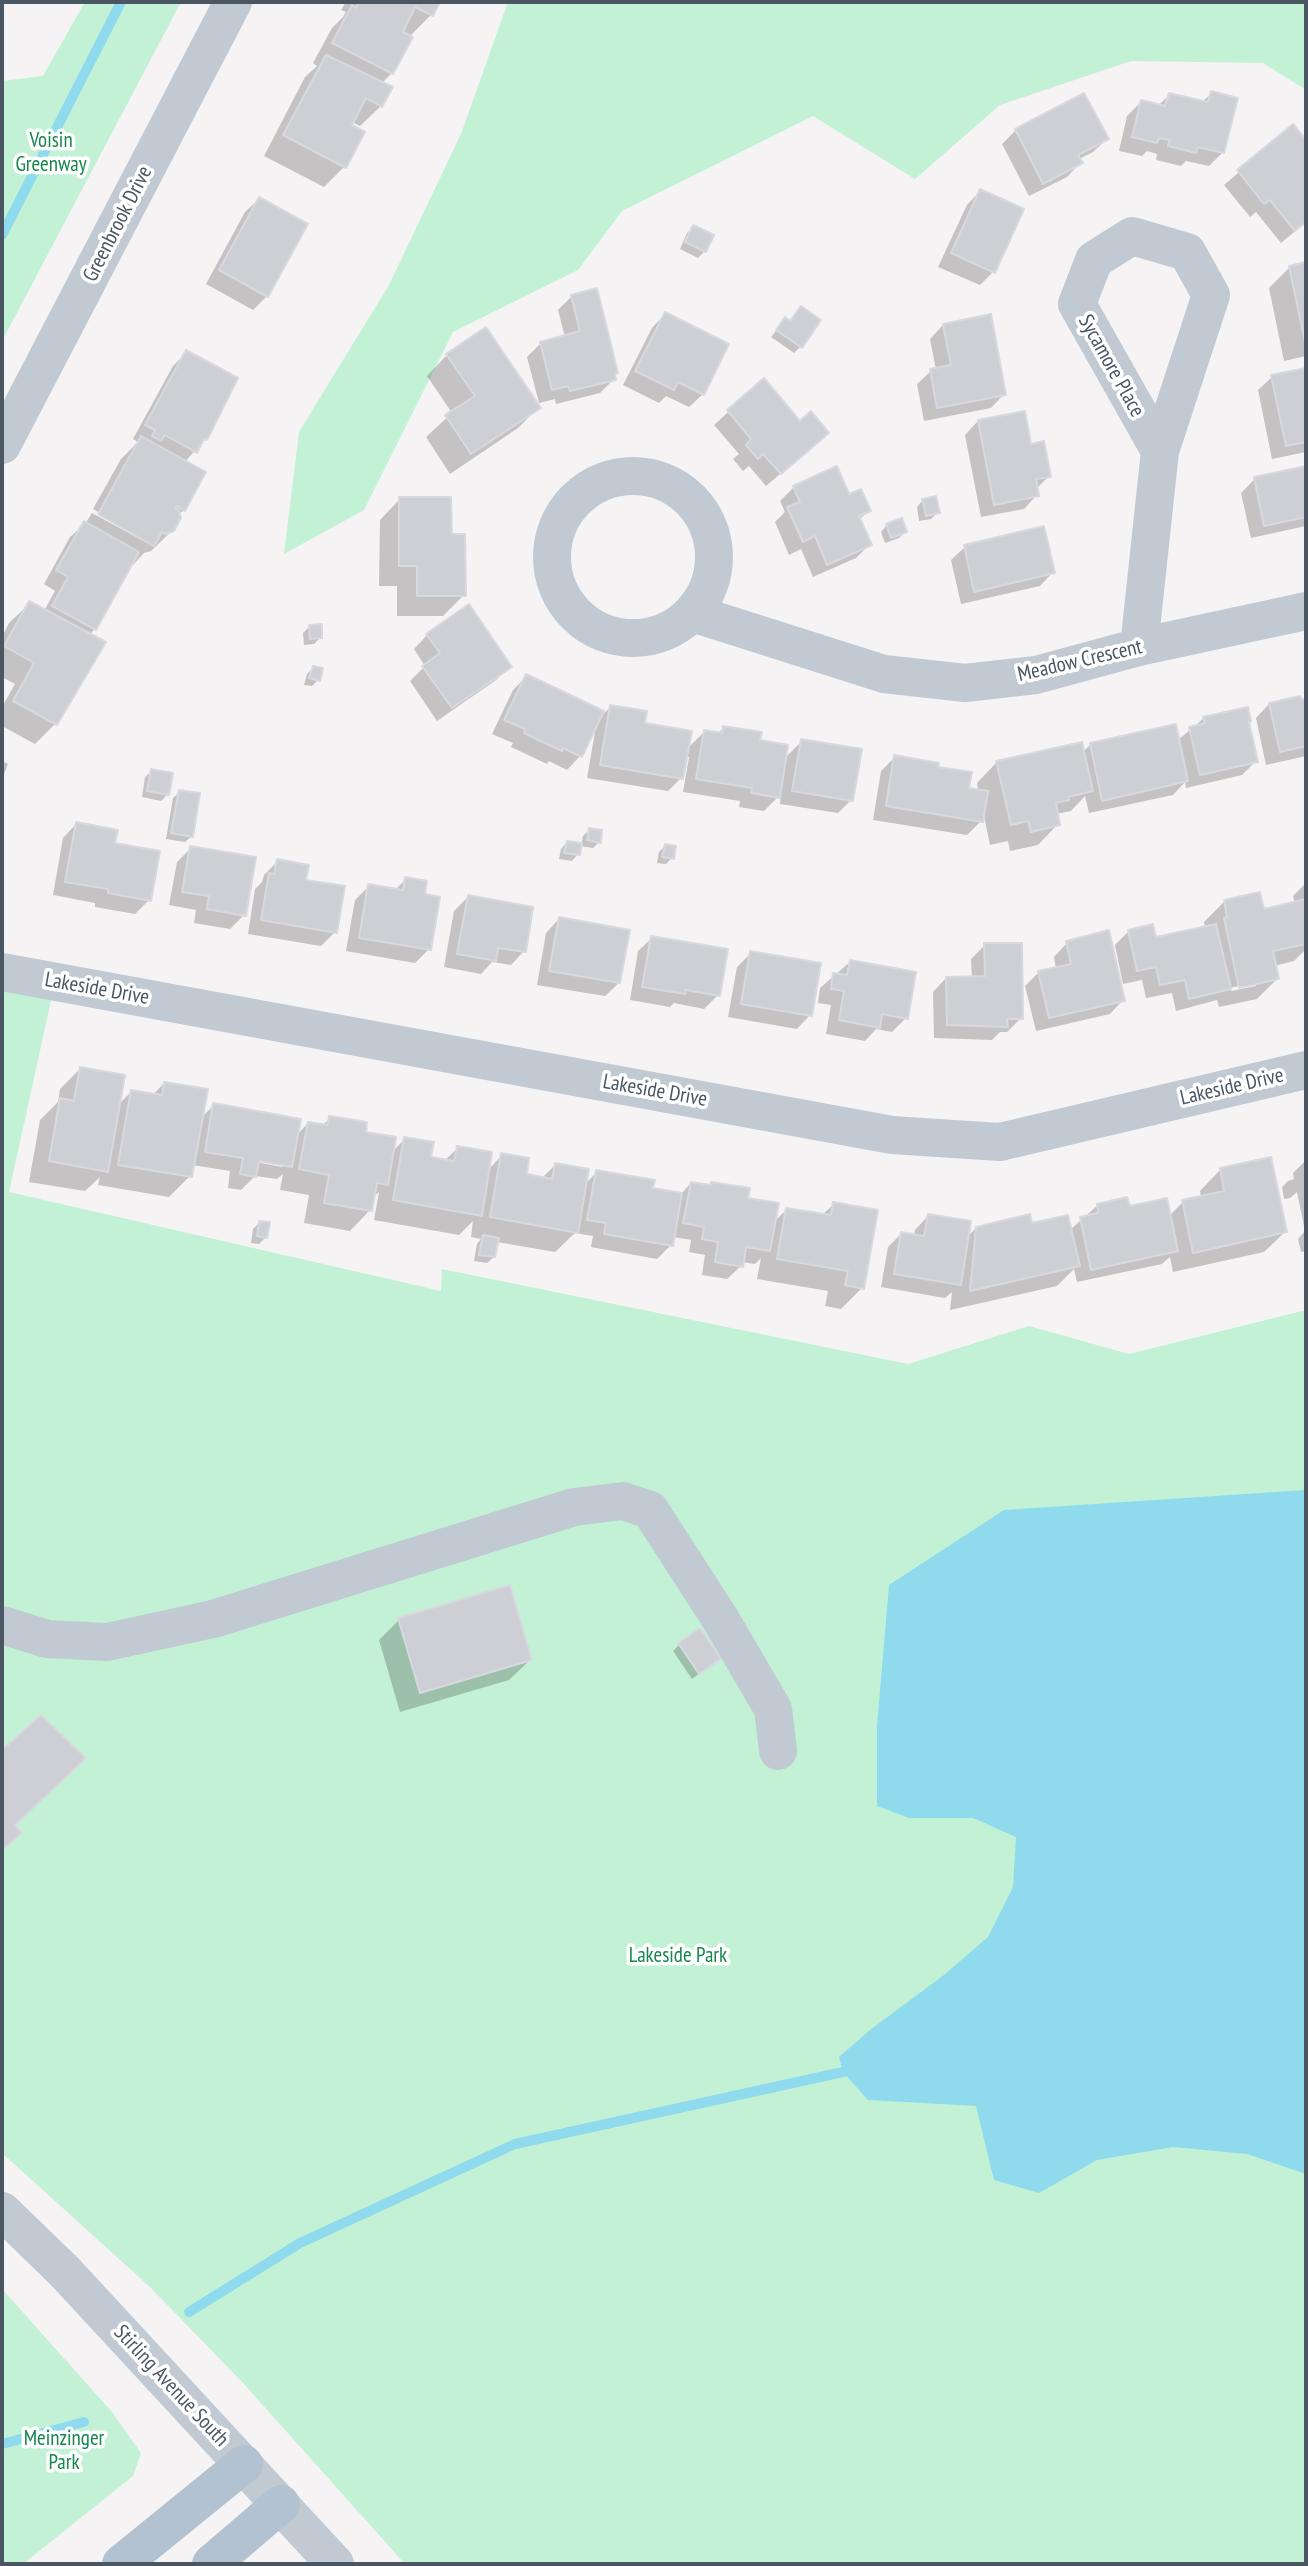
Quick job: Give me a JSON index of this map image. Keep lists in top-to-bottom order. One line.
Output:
{"streets":{"street":["Greenbrook Drive","Sycamore Place","Meadow Crescent","Lakeside Drive","Stirling Avenue South"]},"crossings":[["Sycamore Place","Meadow Crescent"]],"parks":["Voisin Greenway","Lakeside Park","Meinzinger Park"]}
